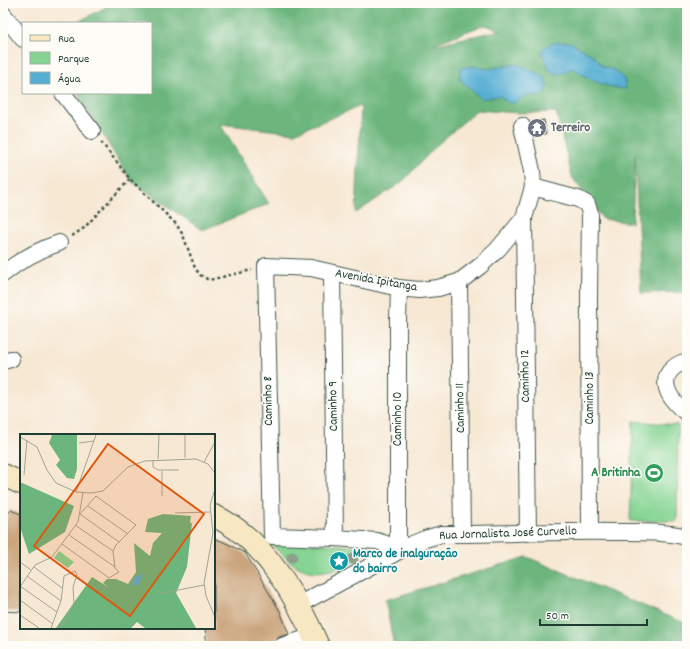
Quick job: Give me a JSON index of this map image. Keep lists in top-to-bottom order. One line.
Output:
{"streets":{"street":["Avenida Ipitanga","Caminho 12","Caminho 13","Caminho 8","Caminho 9","Caminho 11","Caminho 10","Rua Jornalista José Curvello"]},"crossings":[["Avenida Ipitanga","Caminho 12"],["Avenida Ipitanga","Caminho 13"],["Avenida Ipitanga","Caminho 8"],["Avenida Ipitanga","Caminho 9"],["Avenida Ipitanga","Caminho 11"],["Avenida Ipitanga","Caminho 10"],["Caminho 12","Rua Jornalista José Curvello"],["Caminho 13","Rua Jornalista José Curvello"],["Caminho 8","Caminho 9"],["Caminho 11","Rua Jornalista José Curvello"],["Caminho 10","Rua Jornalista José Curvello"]],"places":{"temple":["Terreiro"],"sports":["A Britinha"],"place":["Marco de inalguração do bairro"]},"legend":["Rua","Parque","Água"],"scale_bar":"50 m"}
